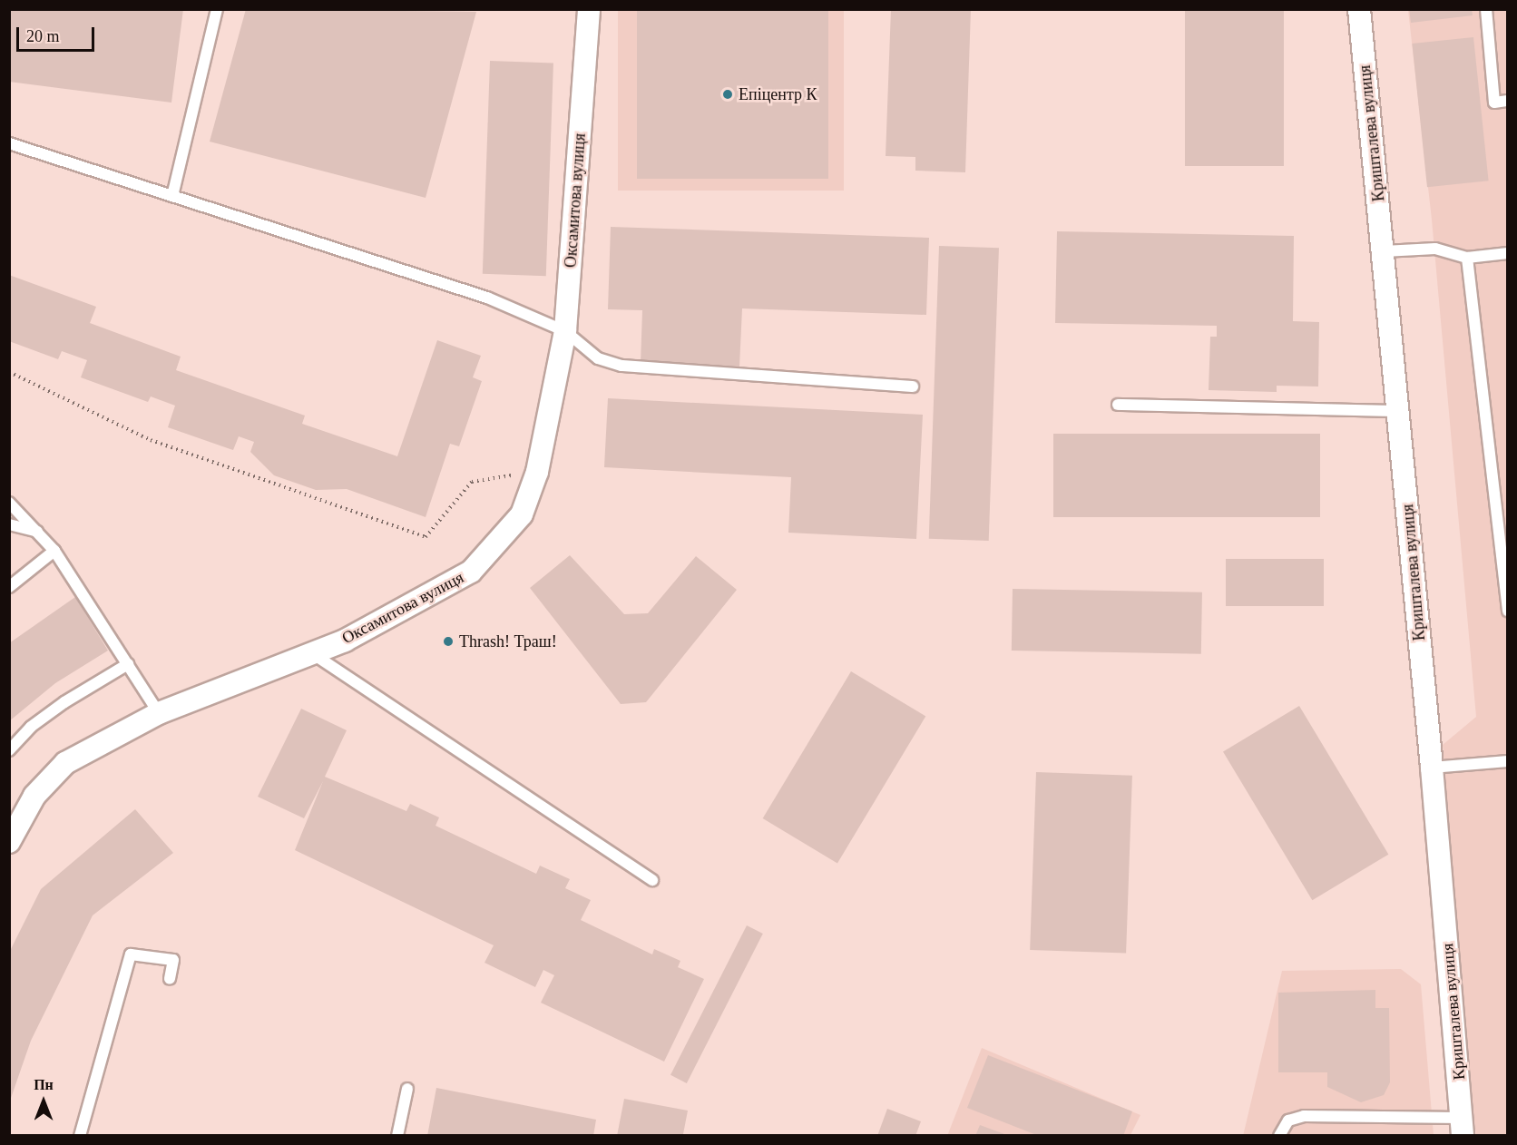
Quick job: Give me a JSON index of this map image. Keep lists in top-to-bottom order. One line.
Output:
{"streets":{"street":["Кришталева вулиця","Оксамитова вулиця"]},"places":["Епіцентр К","Thrash! Траш!"],"scale_bar":"20 m","north":"top"}
